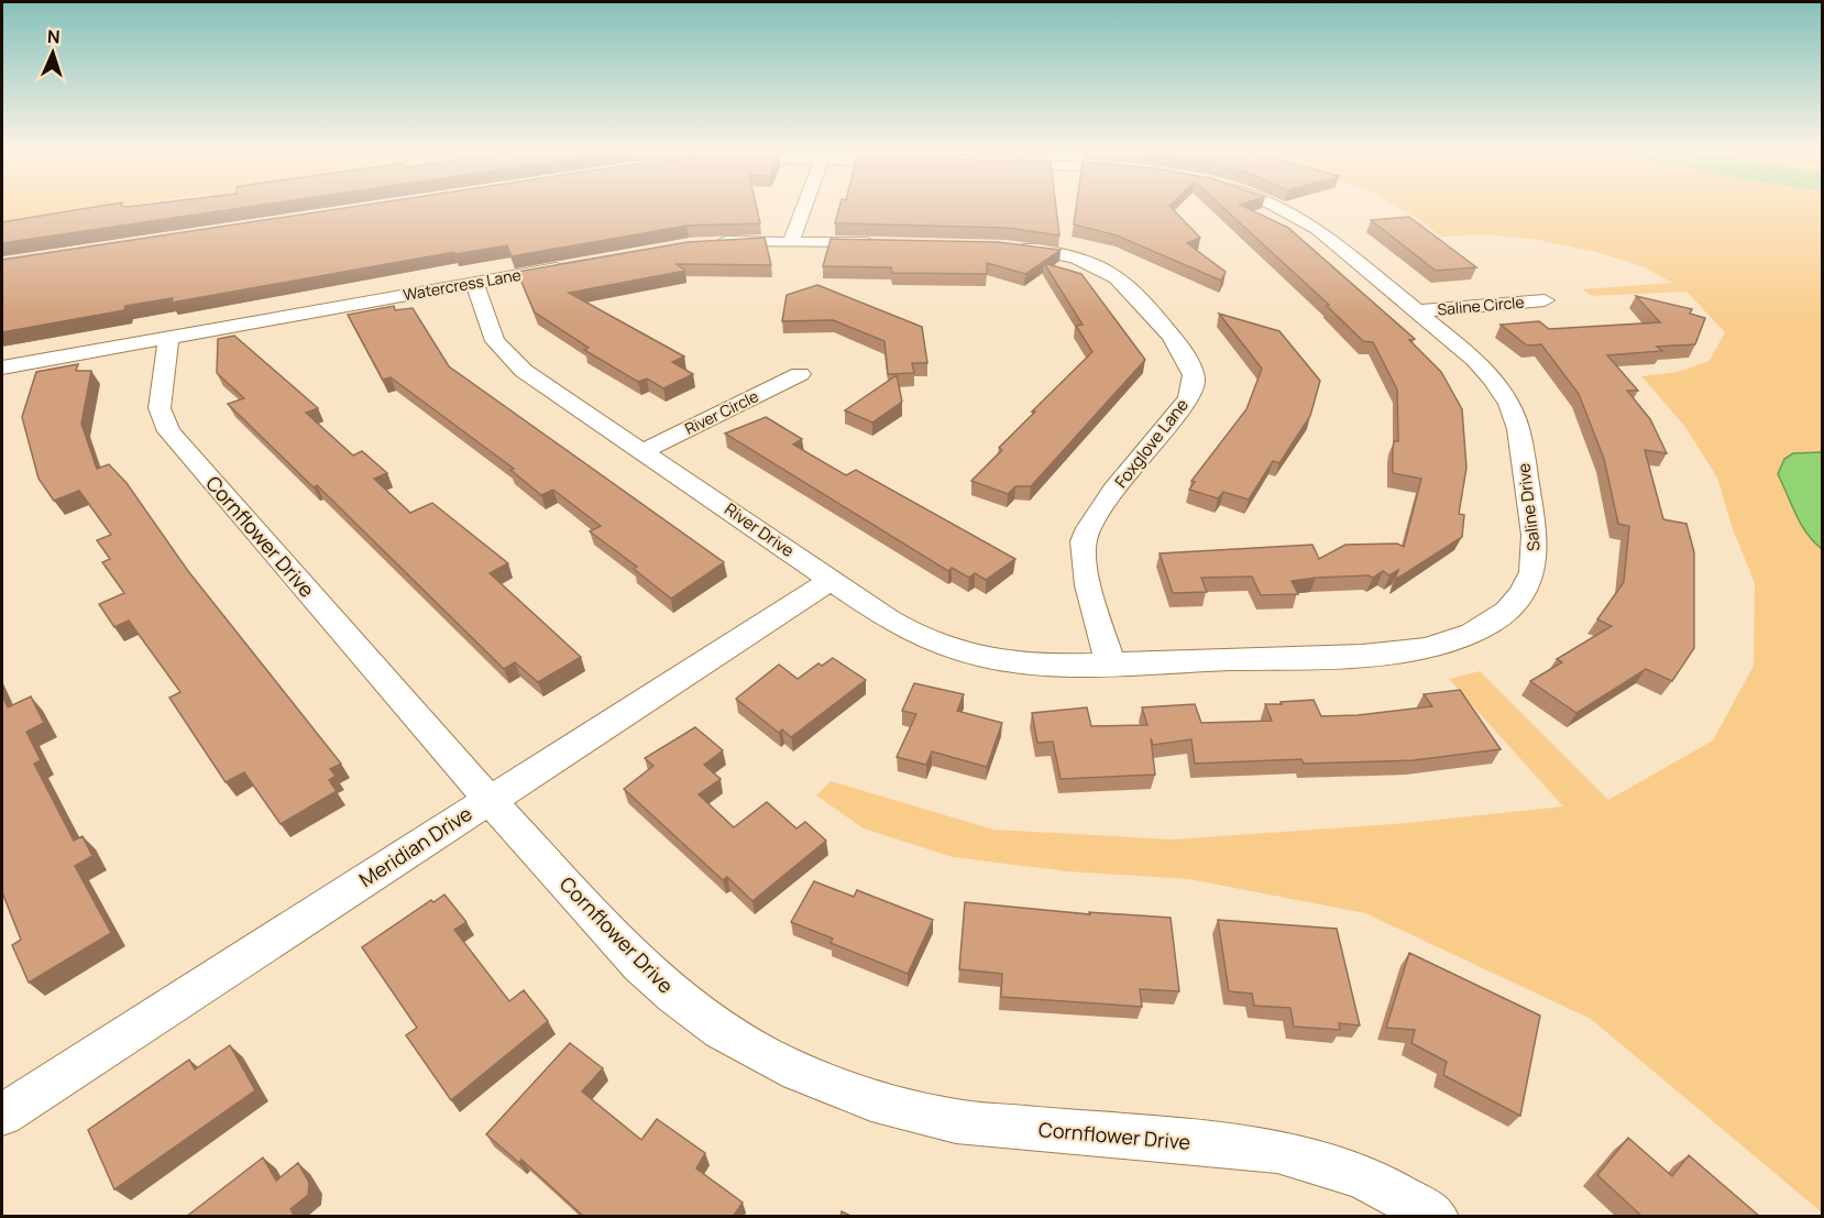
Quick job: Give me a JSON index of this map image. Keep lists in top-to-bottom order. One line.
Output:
{"streets":{"street":["Watercress Lane","Saline Circle","River Circle","Foxglove Lane","Saline Drive","River Drive","Cornflower Drive","Meridian Drive"]},"crossings":[["Watercress Lane","River Drive"],["Watercress Lane","Cornflower Drive"],["Saline Circle","Saline Drive"],["River Circle","River Drive"],["Foxglove Lane","Saline Drive"],["Foxglove Lane","River Drive"],["Saline Drive","River Drive"],["River Drive","Meridian Drive"],["Cornflower Drive","Meridian Drive"]],"north":"top"}
